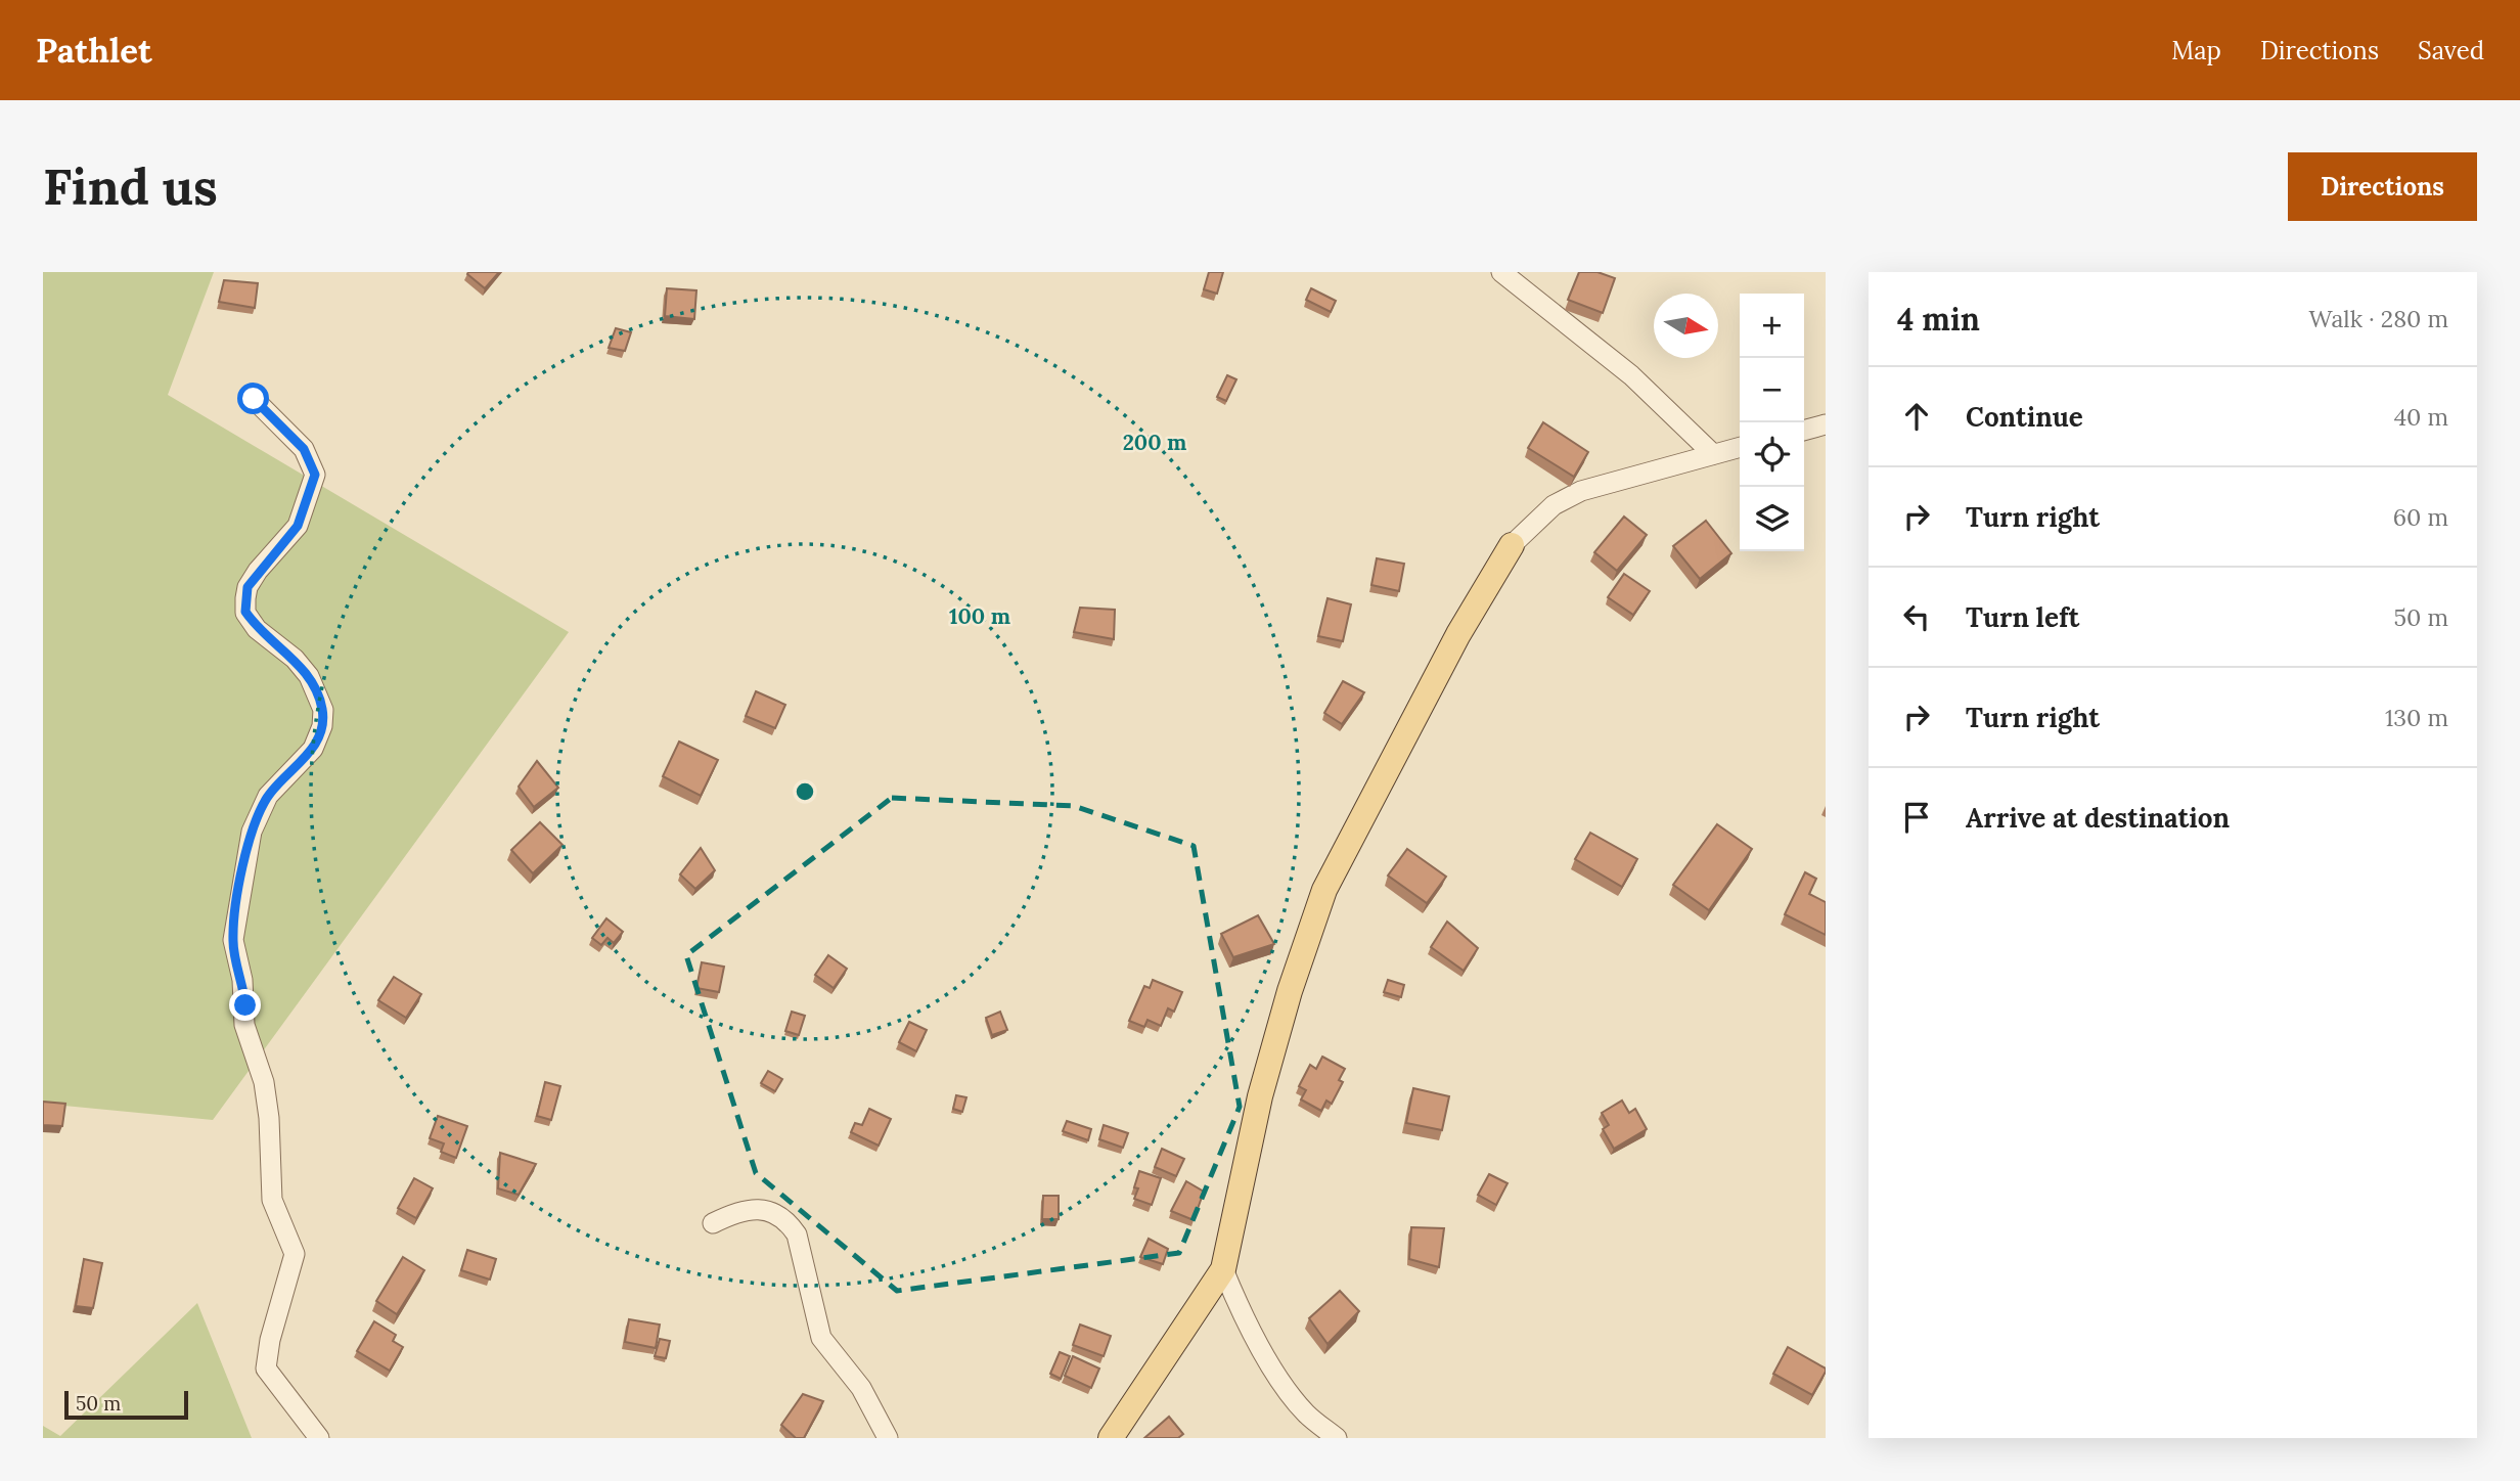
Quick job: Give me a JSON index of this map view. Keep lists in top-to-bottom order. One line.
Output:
{"scale_bar":"50 m","north":"right","page":{"header":"Pathlet","nav":["Map","Directions","Saved"],"buttons":"Directions","title":"Find us","heading":["4 min","Walk · 280 m"],"map_buttons":["+","−"],"list":[["Continue","40 m"],["Turn right","60 m"],["Turn left","50 m"],["Turn right","130 m"],"Arrive at destination"],"scale":"50 m"},"rings":["200 m","100 m"]}
